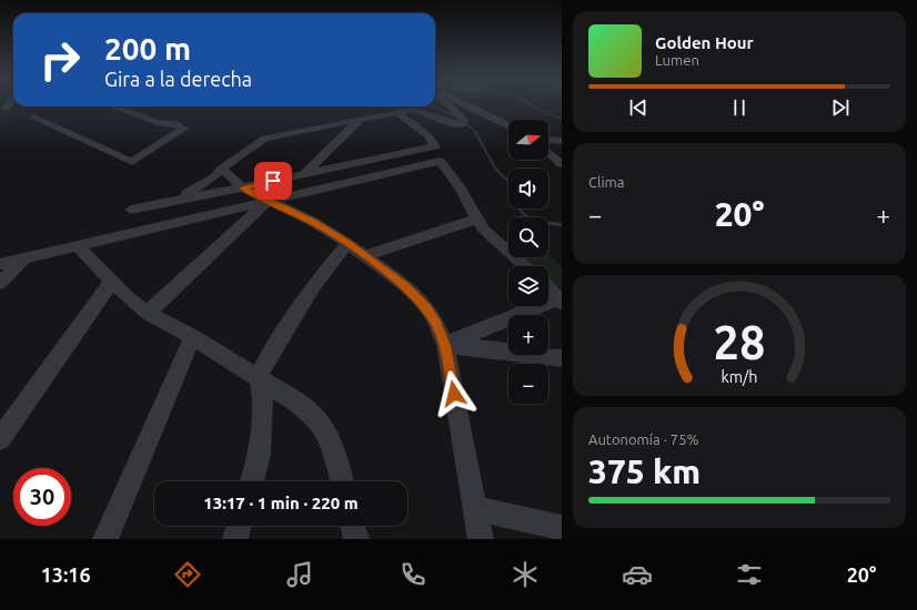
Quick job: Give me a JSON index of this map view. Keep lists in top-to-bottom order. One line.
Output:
{"north":"right","page":{"turn":["200 m","Gira a la derecha"],"song":["Golden Hour","Lumen"],"map_buttons":["+","−"],"tile":["Clima",["Autonomía · 75%","375 km"]],"heat":["−","20°","+"],"limit":"30","trip":"13:17 · 1 min · 220 m","tabs":["13:16","20°"],"gauge":["28","km/h"]}}
